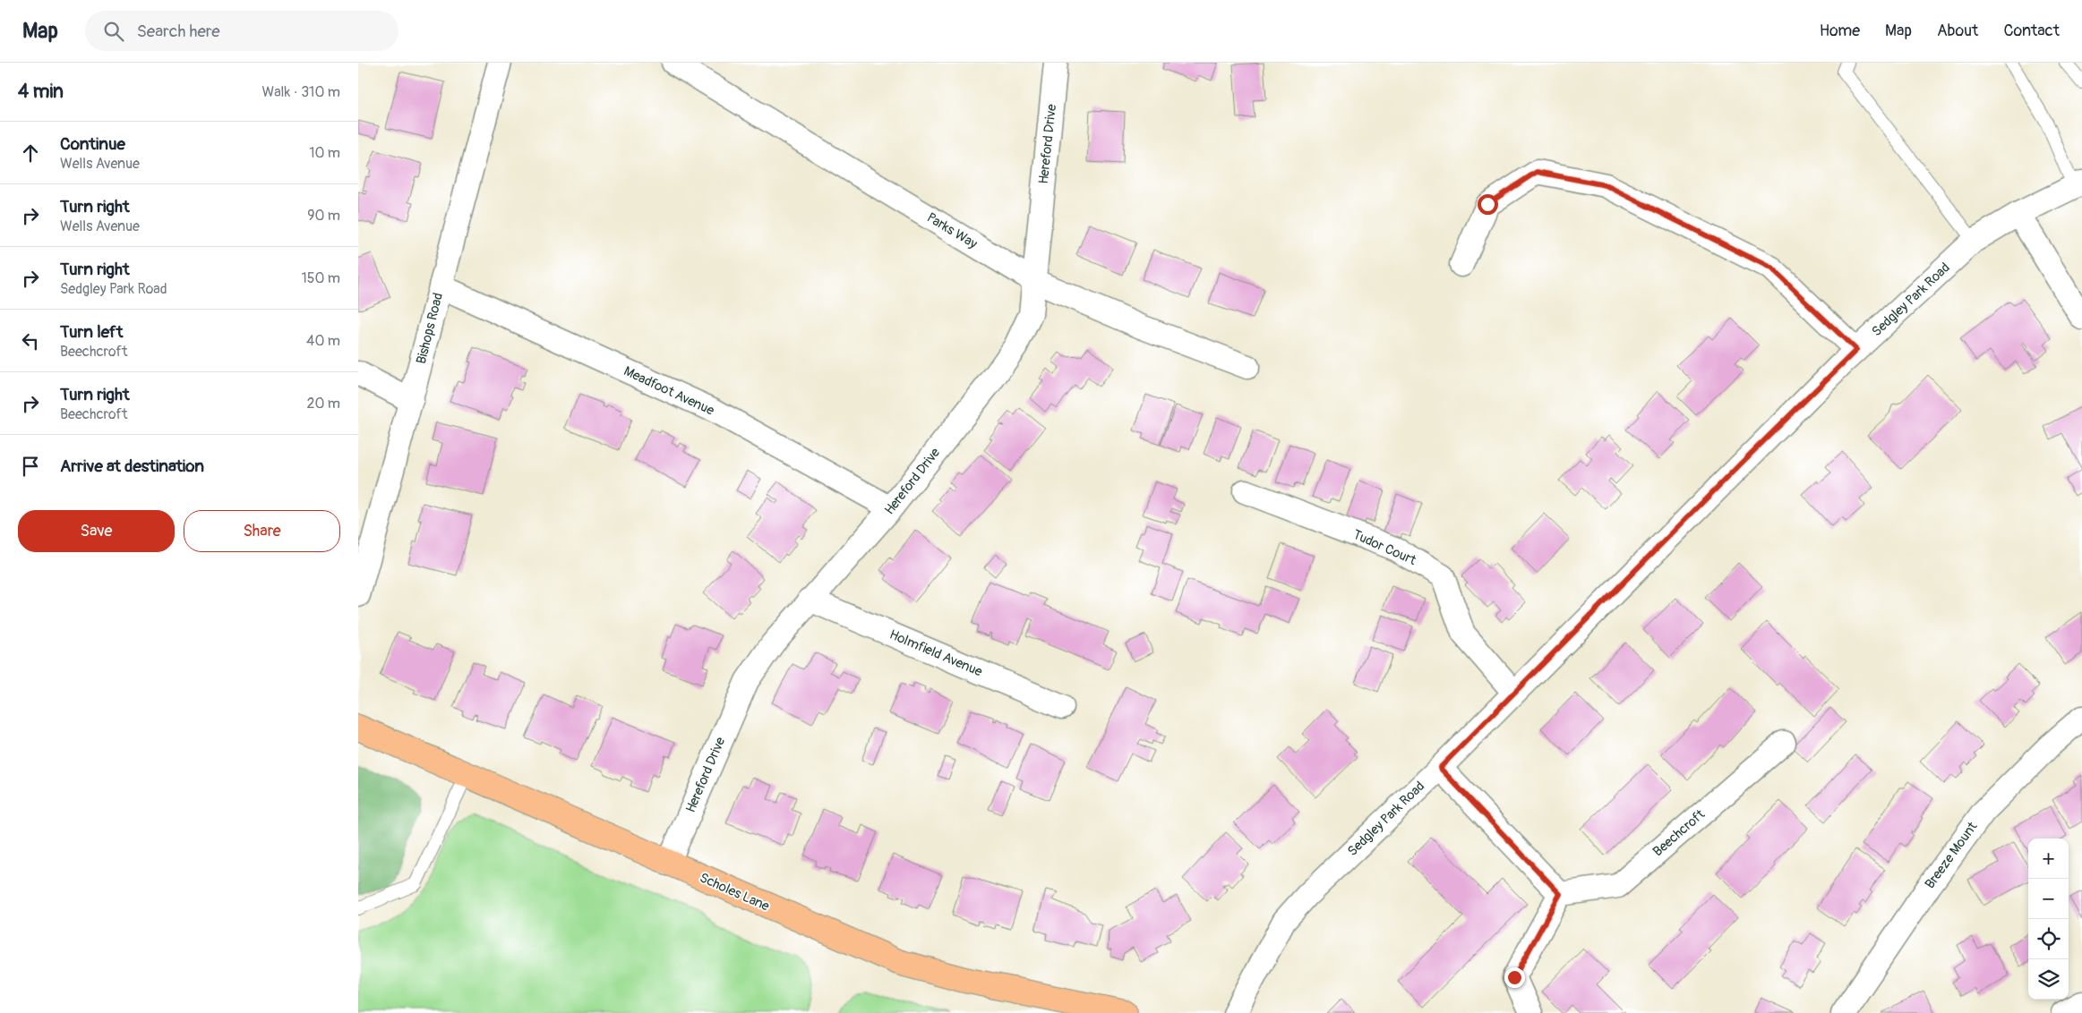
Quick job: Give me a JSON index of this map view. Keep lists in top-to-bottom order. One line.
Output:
{"streets":{"main road":["Scholes Lane"],"street":["Hereford Drive","Parks Way","Sedgley Park Road","Bishops Road","Meadfoot Avenue","Tudor Court","Holmfield Avenue","Beechcroft","Breeze Mount"]},"crossings":[["Hereford Drive","Parks Way"],["Hereford Drive","Meadfoot Avenue"],["Hereford Drive","Holmfield Avenue"],["Hereford Drive","Scholes Lane"],["Sedgley Park Road","Tudor Court"],["Bishops Road","Meadfoot Avenue"]],"page":{"header":"Map","search":"Search here","nav":["Home","Map","About","Contact"],"heading":["4 min","Walk · 310 m"],"list":[["Continue","Wells Avenue","10 m"],["Turn right","Wells Avenue","90 m"],["Turn right","Sedgley Park Road","150 m"],["Turn left","Beechcroft","40 m"],["Turn right","Beechcroft","20 m"],"Arrive at destination"],"buttons":["Save","Share"],"map_buttons":["+","−"]}}
